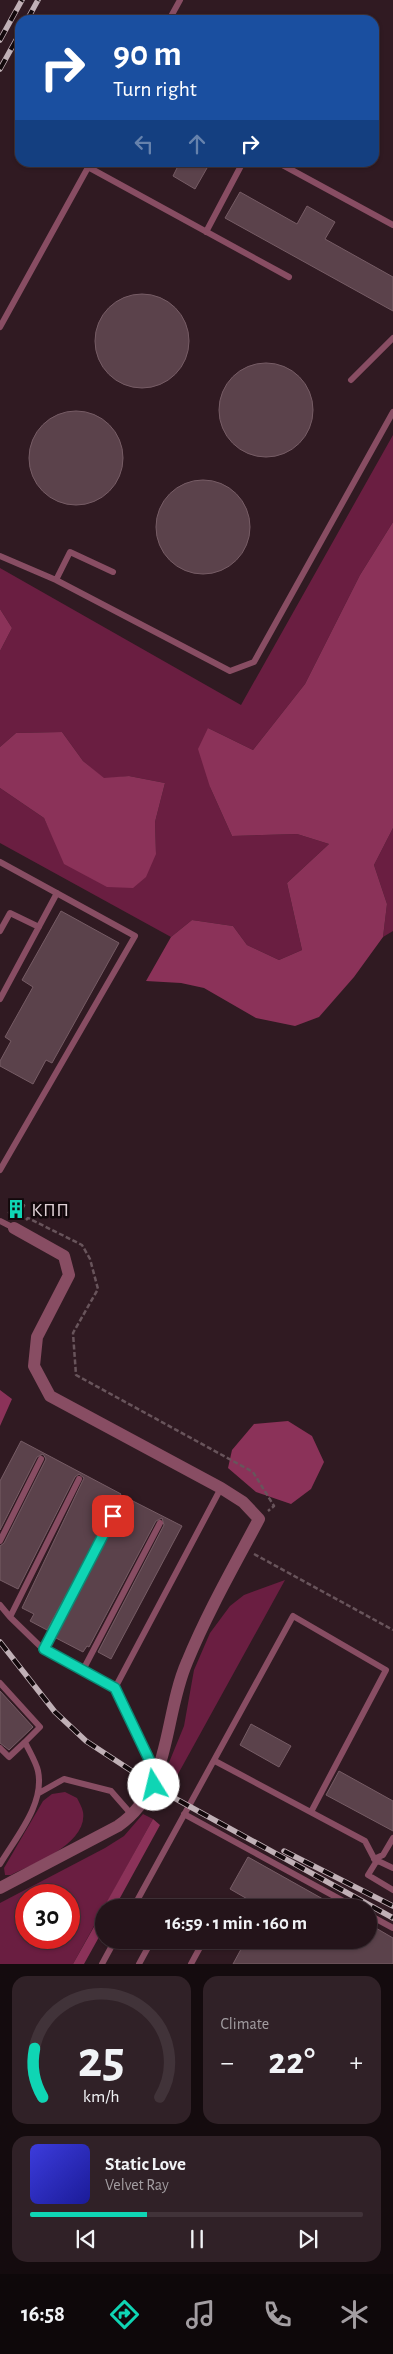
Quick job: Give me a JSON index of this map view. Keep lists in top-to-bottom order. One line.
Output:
{"places":{"building":["КПП"]},"page":{"turn":["90 m","Turn right"],"limit":"30","trip":"16:59 · 1 min · 160 m","tile":"Climate","heat":["−","22°","+"],"song":["Static Love","Velvet Ray"],"tabs":"16:58","gauge":["25","km/h"]}}
